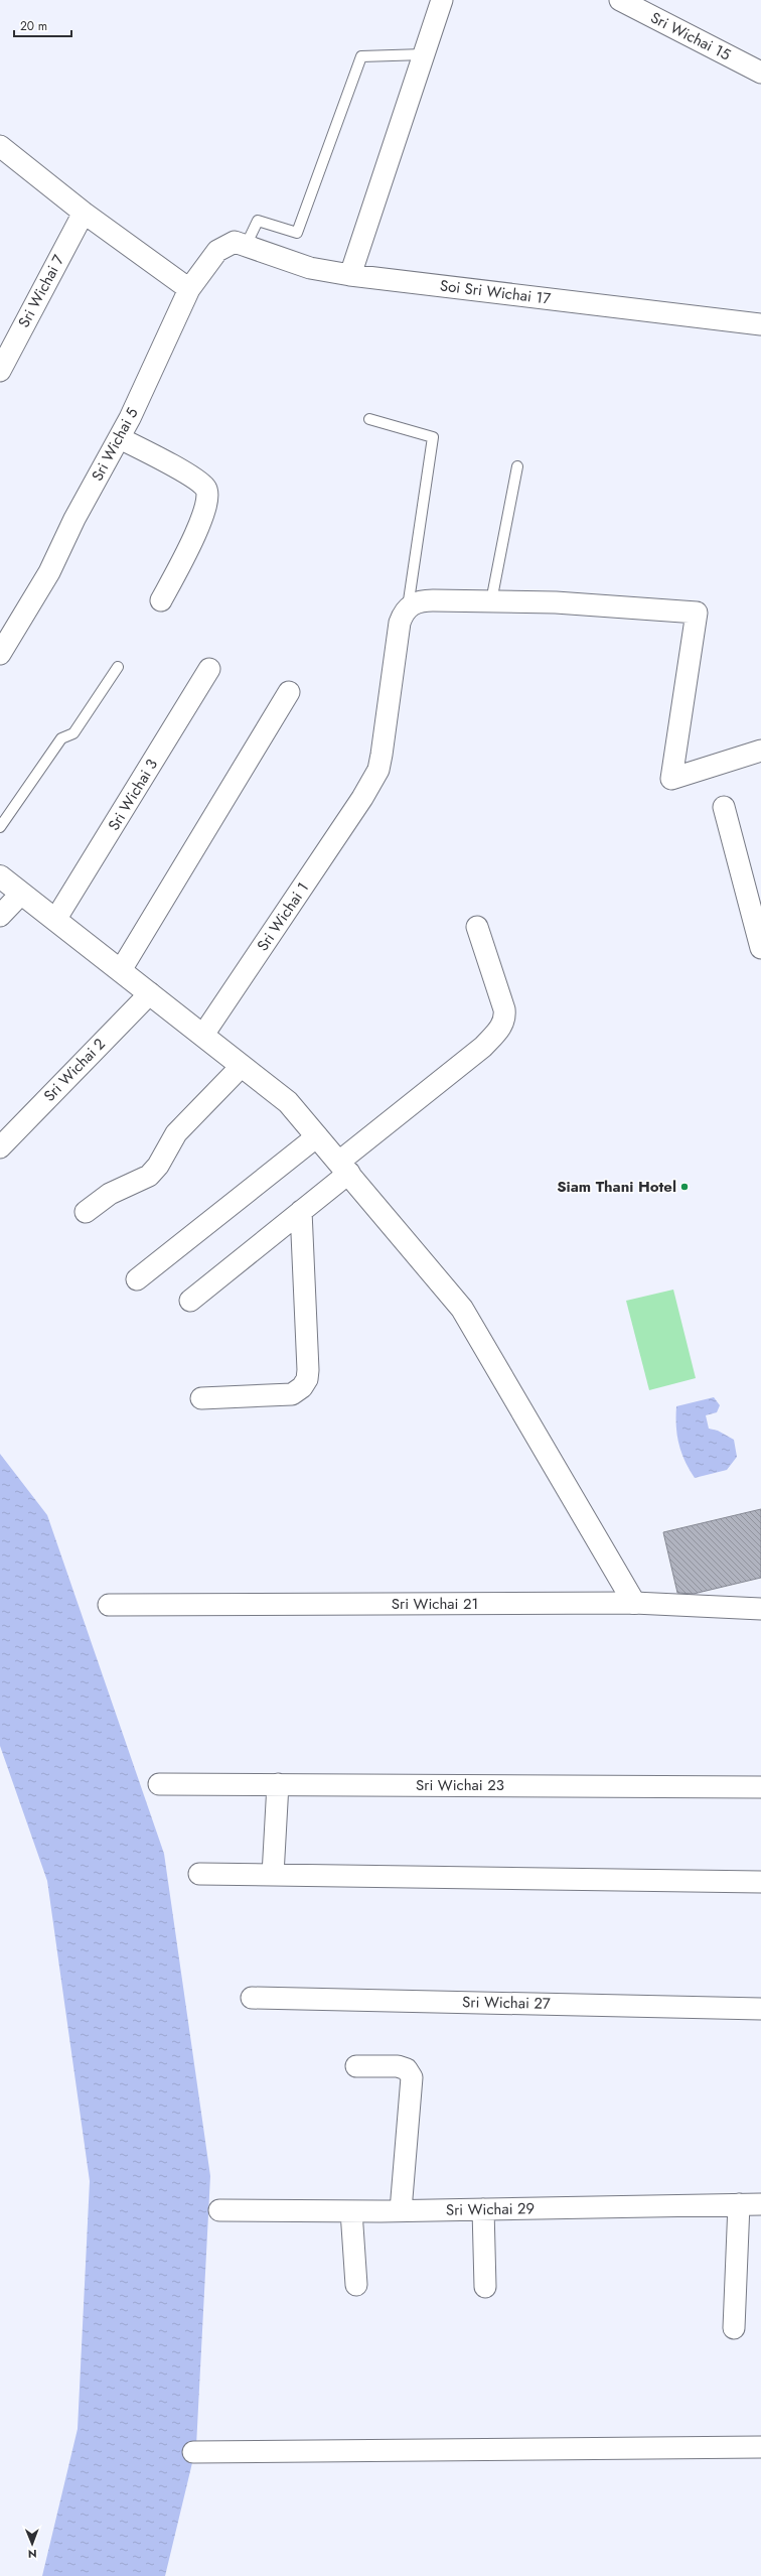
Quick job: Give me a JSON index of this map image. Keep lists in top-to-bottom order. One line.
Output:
{"streets":{"street":["Sri Wichai 15","Sri Wichai 7","Soi Sri Wichai 17","Sri Wichai 5","Sri Wichai 3","Sri Wichai 1","Sri Wichai 2","Sri Wichai 21","Sri Wichai 23","Sri Wichai 27","Sri Wichai 29"]},"crossings":[["Soi Sri Wichai 17","Sri Wichai 5"]],"places":["Siam Thani Hotel"],"scale_bar":"20 m","north":"bottom"}
